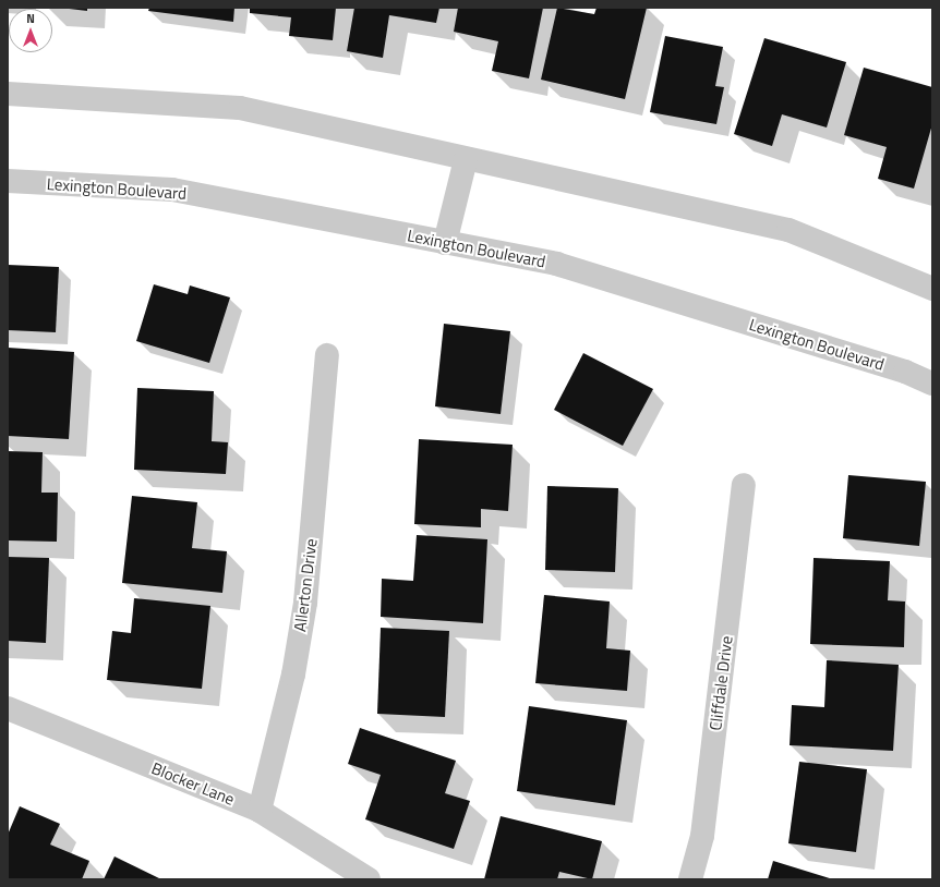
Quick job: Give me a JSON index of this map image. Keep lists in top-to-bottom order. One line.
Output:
{"streets":{"street":["Lexington Boulevard","Allerton Drive","Cliffdale Drive","Blocker Lane"]},"crossings":[["Allerton Drive","Blocker Lane"]],"north":"top"}
